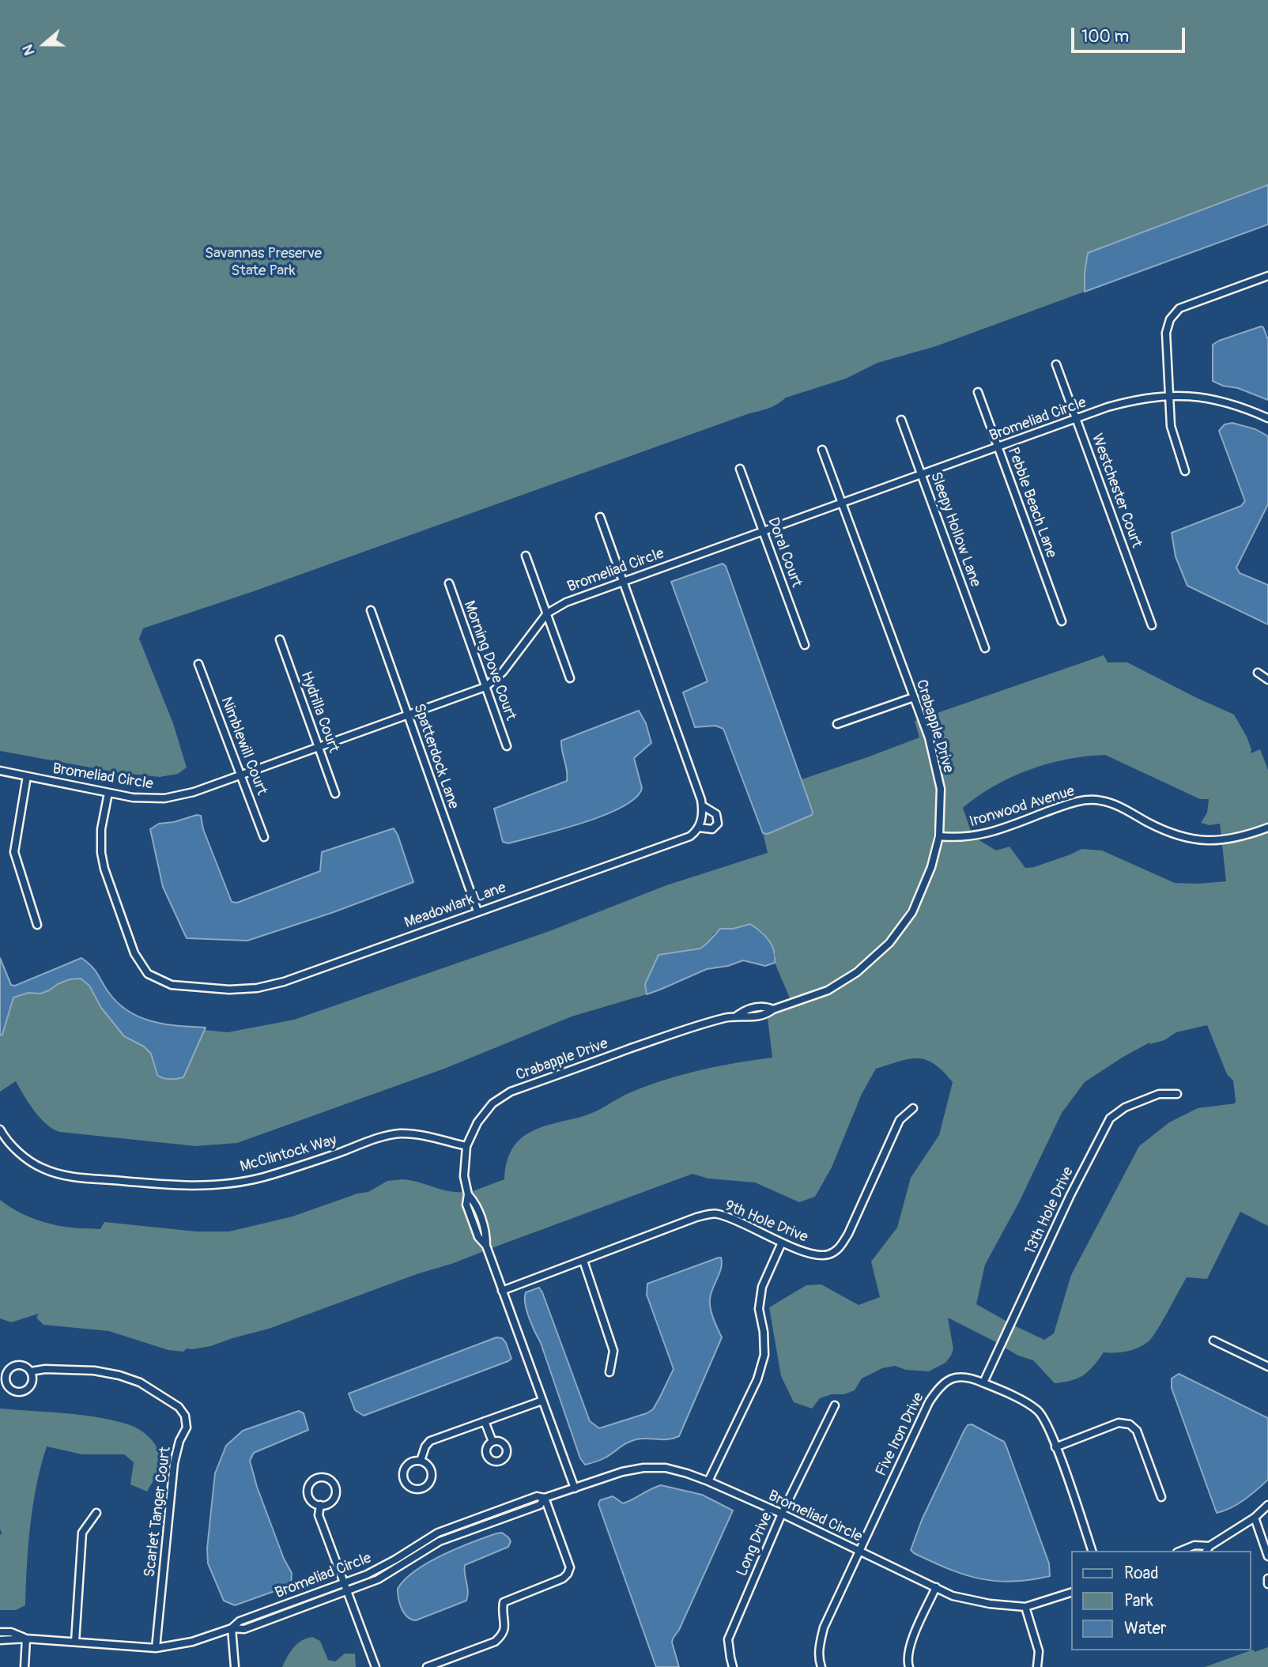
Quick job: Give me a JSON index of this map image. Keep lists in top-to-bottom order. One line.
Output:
{"streets":{"street":["Bromeliad Circle","Westchester Court","Pebble Beach Lane","Sleepy Hollow Lane","Doral Court","Morning Dove Court","Hydrilla Court","Crabapple Drive","Nimblewill Court","Spatterdock Lane","Ironwood Avenue","Meadowlark Lane","McClintock Way","13th Hole Drive","9th Hole Drive","Five Iron Drive","Scarlet Tanger Court","Long Drive"]},"crossings":[["Bromeliad Circle","Westchester Court"],["Bromeliad Circle","Pebble Beach Lane"],["Bromeliad Circle","Sleepy Hollow Lane"],["Bromeliad Circle","Doral Court"],["Bromeliad Circle","Morning Dove Court"],["Bromeliad Circle","Hydrilla Court"],["Bromeliad Circle","Crabapple Drive"],["Bromeliad Circle","Nimblewill Court"],["Bromeliad Circle","Spatterdock Lane"],["Bromeliad Circle","Meadowlark Lane"],["Bromeliad Circle","Five Iron Drive"],["Bromeliad Circle","Scarlet Tanger Court"],["Bromeliad Circle","Long Drive"],["Crabapple Drive","Ironwood Avenue"],["Crabapple Drive","McClintock Way"],["Crabapple Drive","9th Hole Drive"],["Spatterdock Lane","Meadowlark Lane"],["13th Hole Drive","Five Iron Drive"]],"parks":["Savannas Preserve State Park"],"legend":["Road","Park","Water"],"scale_bar":"100 m","north":"left"}
